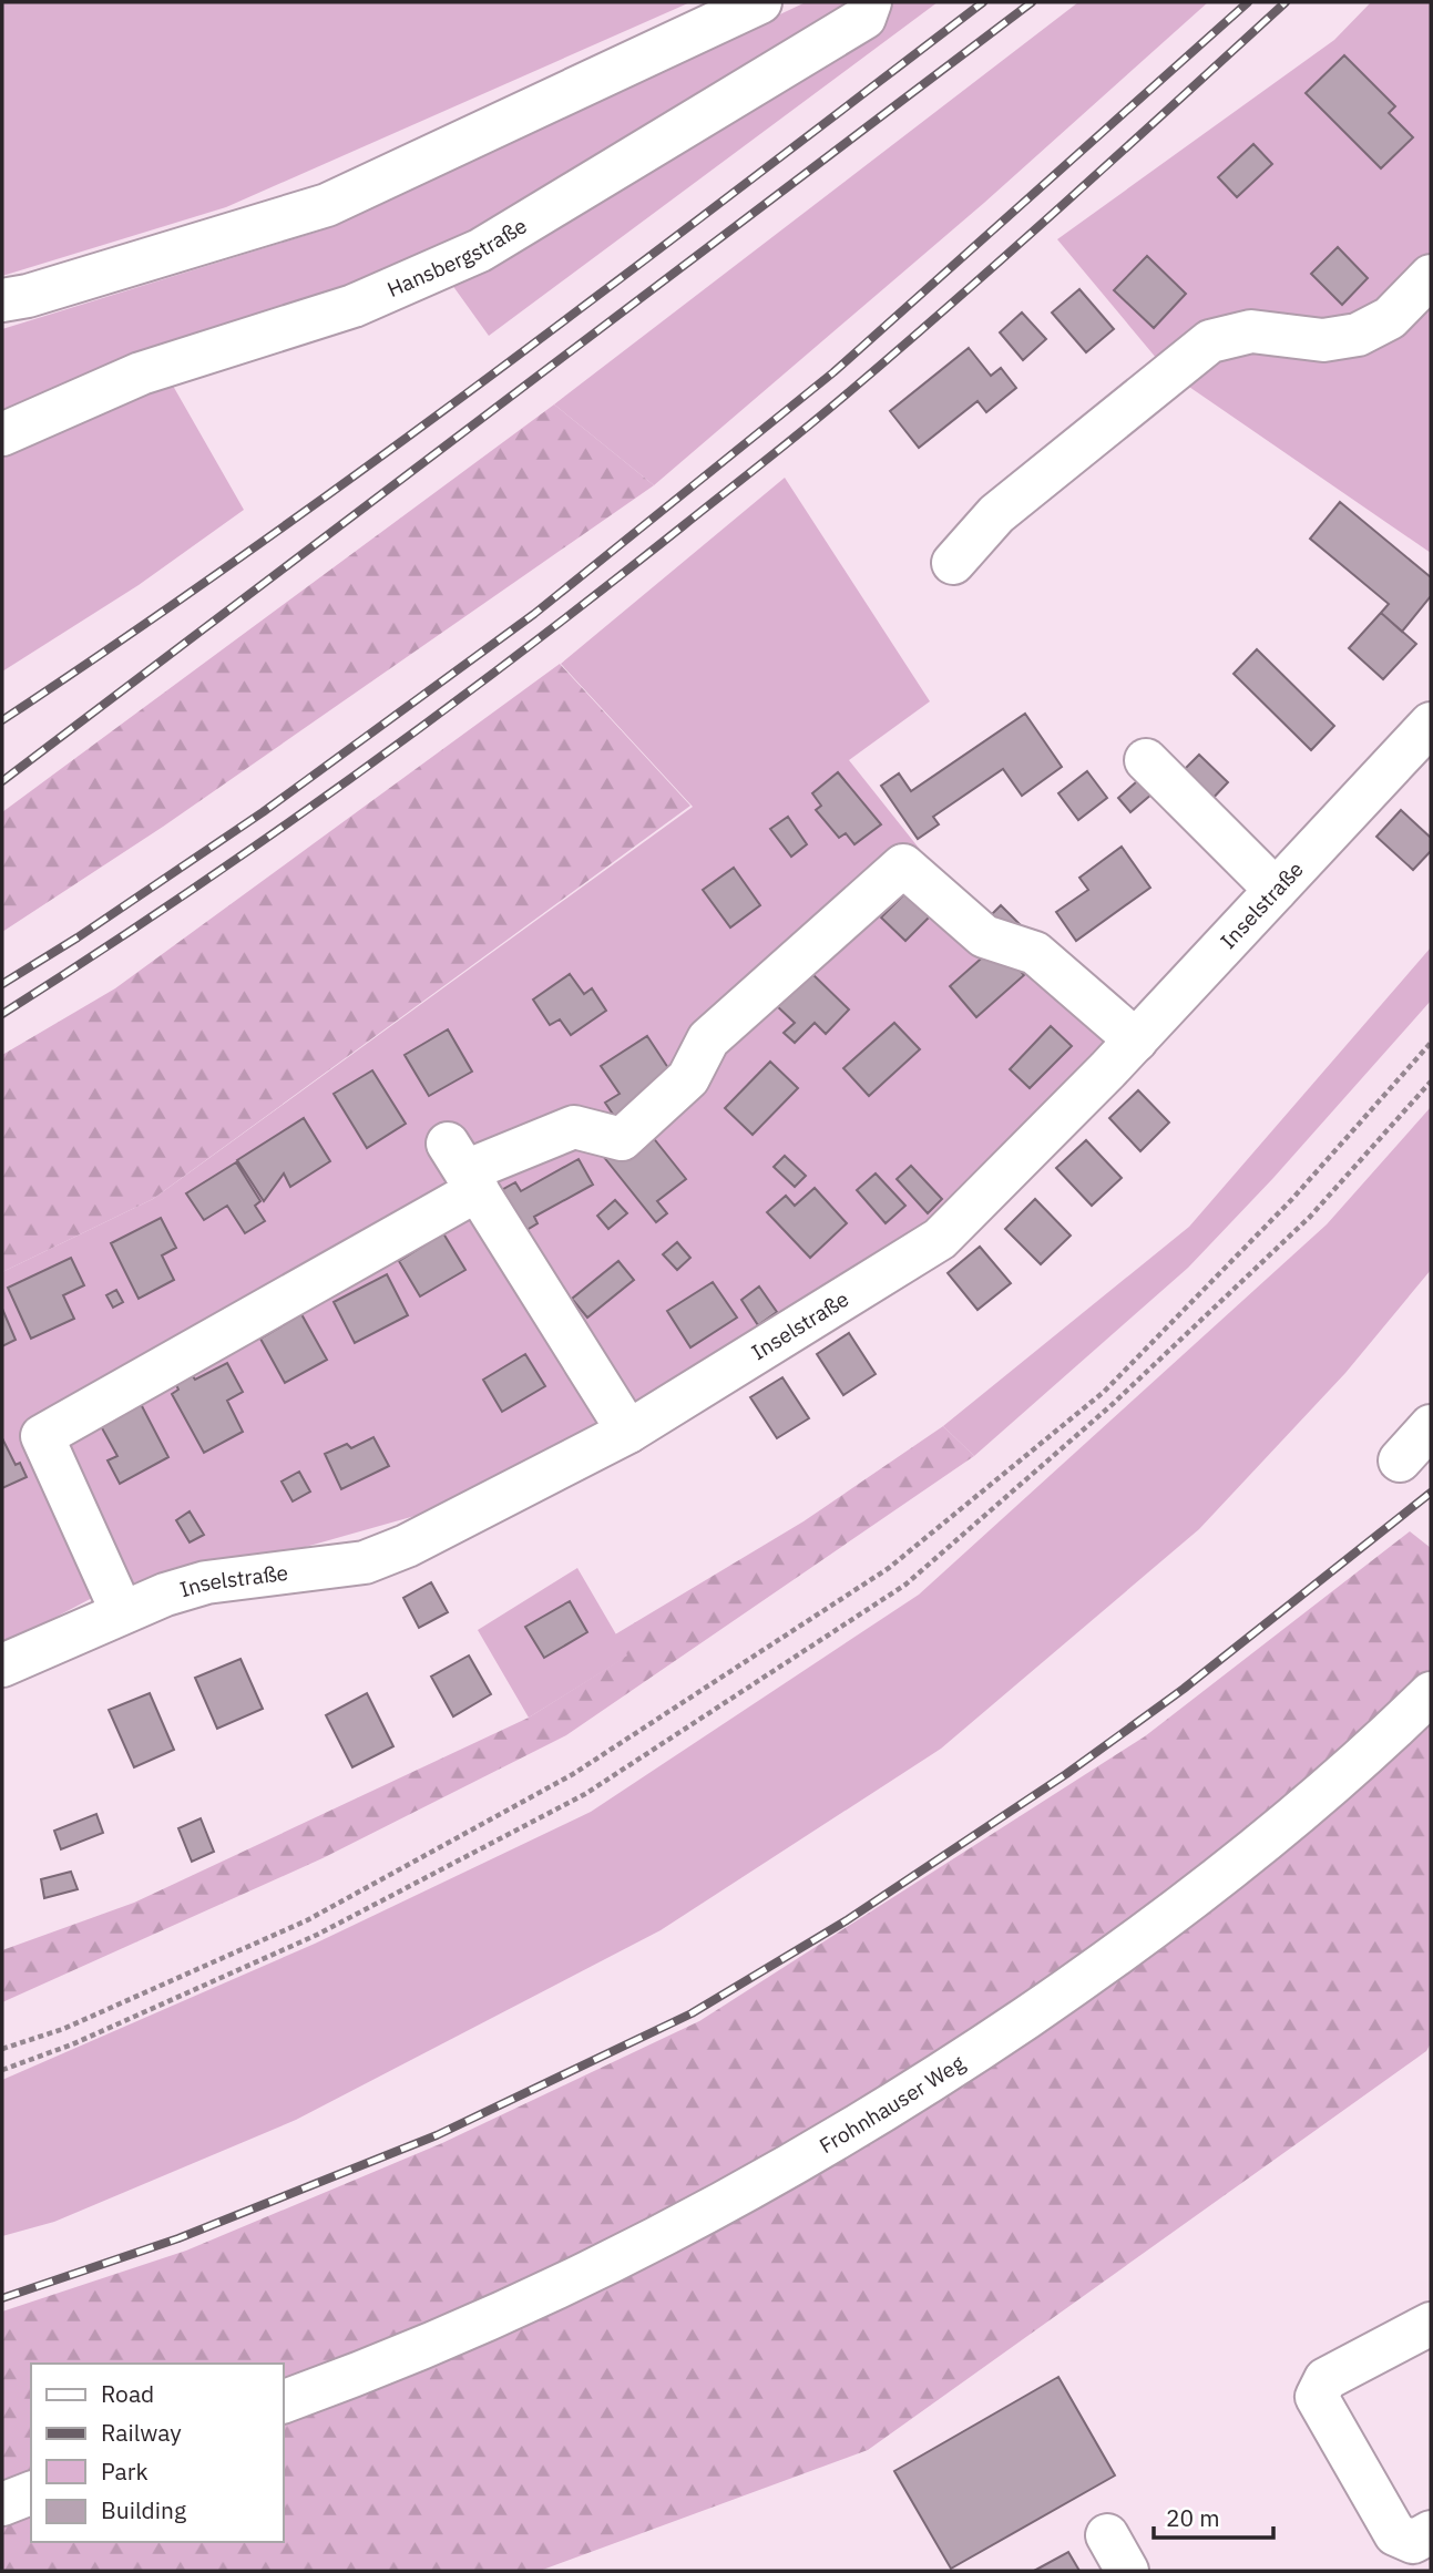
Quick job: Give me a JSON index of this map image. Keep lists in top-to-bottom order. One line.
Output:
{"streets":{"street":["Hansbergstraße","Inselstraße","Frohnhauser Weg"]},"legend":["Road","Railway","Park","Building"],"scale_bar":"20 m"}
